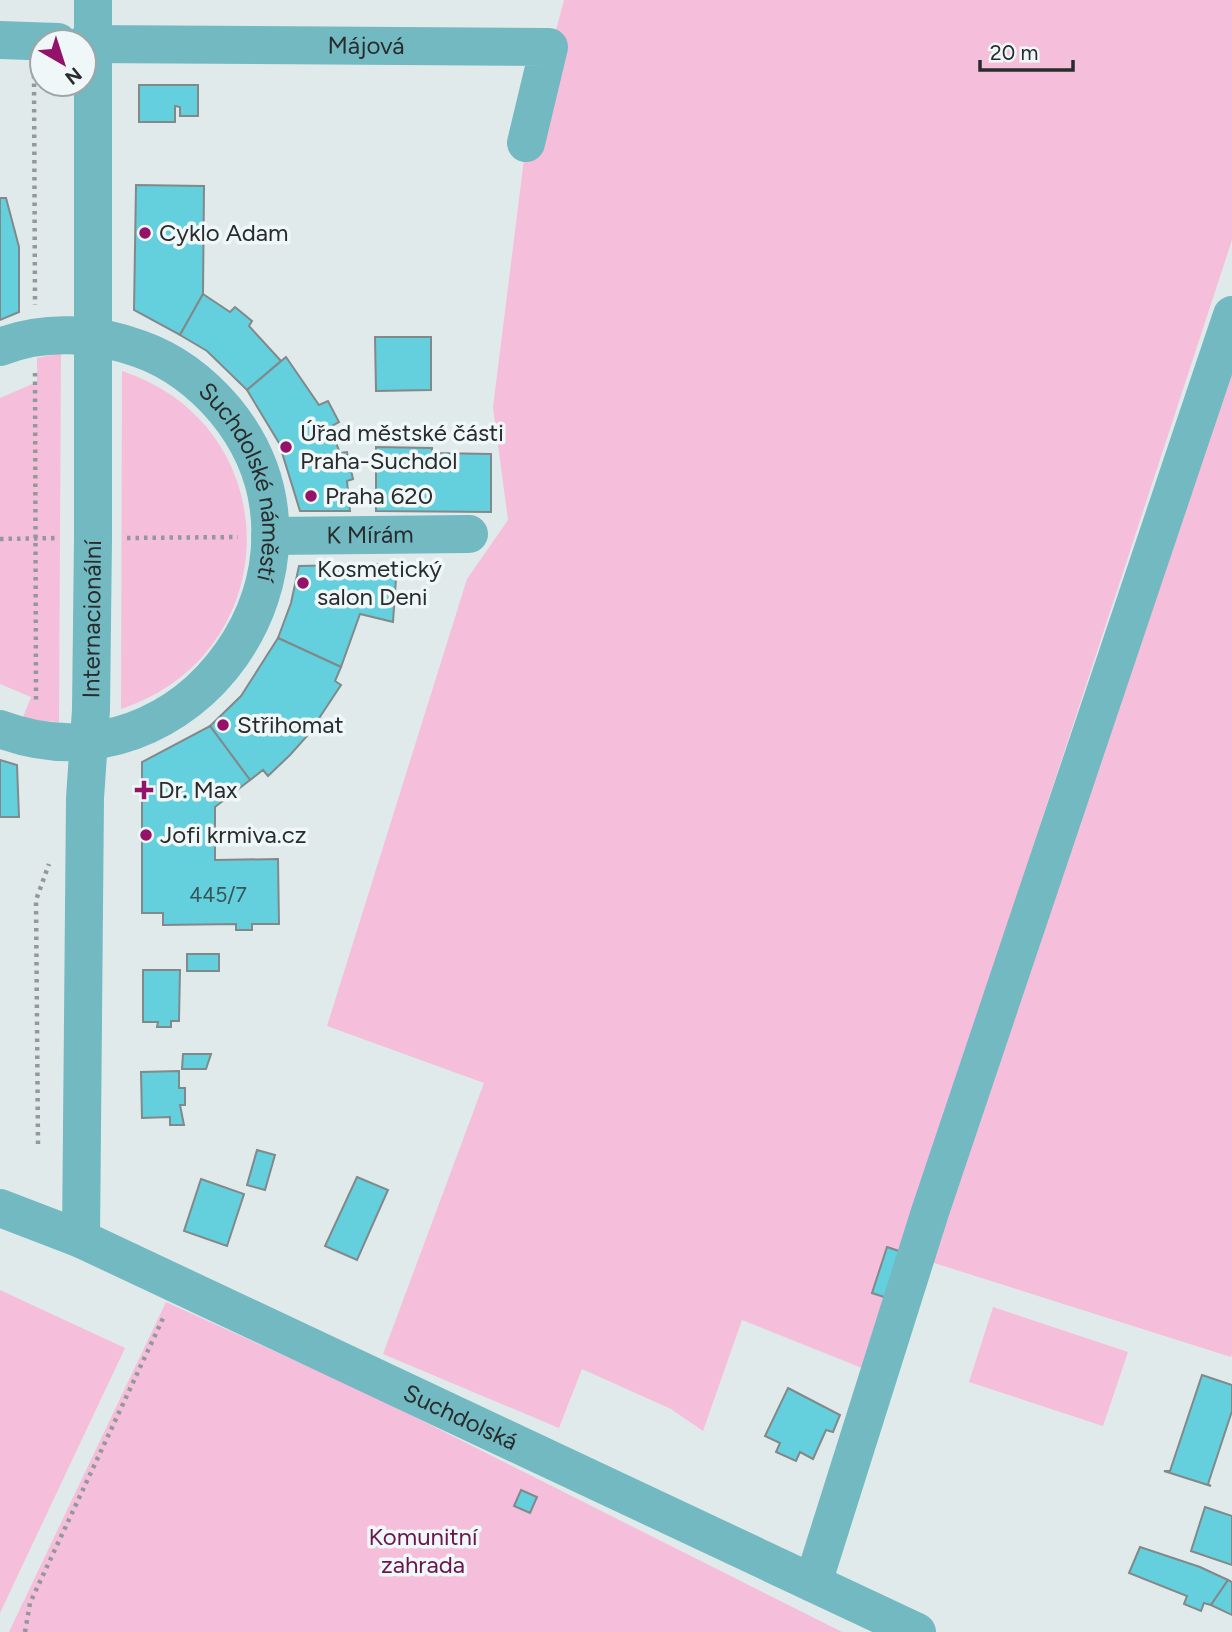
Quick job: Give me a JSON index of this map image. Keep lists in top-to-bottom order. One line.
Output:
{"streets":{"street":["Májová","Suchdolské náměstí","K Mírám","Internacionální","Suchdolská"]},"crossings":[["Suchdolské náměstí","K Mírám"],["Suchdolské náměstí","Internacionální"],["Internacionální","Suchdolská"]],"parks":["Komunitní zahrada"],"places":{"other":["Cyklo Adam","Úřad městské části Praha-Suchdol","Praha 620","Kosmetický salon Deni","Střihomat","Jofi krmiva.cz"],"health":["Dr. Max"]},"house_numbers":["445/7"],"scale_bar":"20 m","north":"bottom right"}
